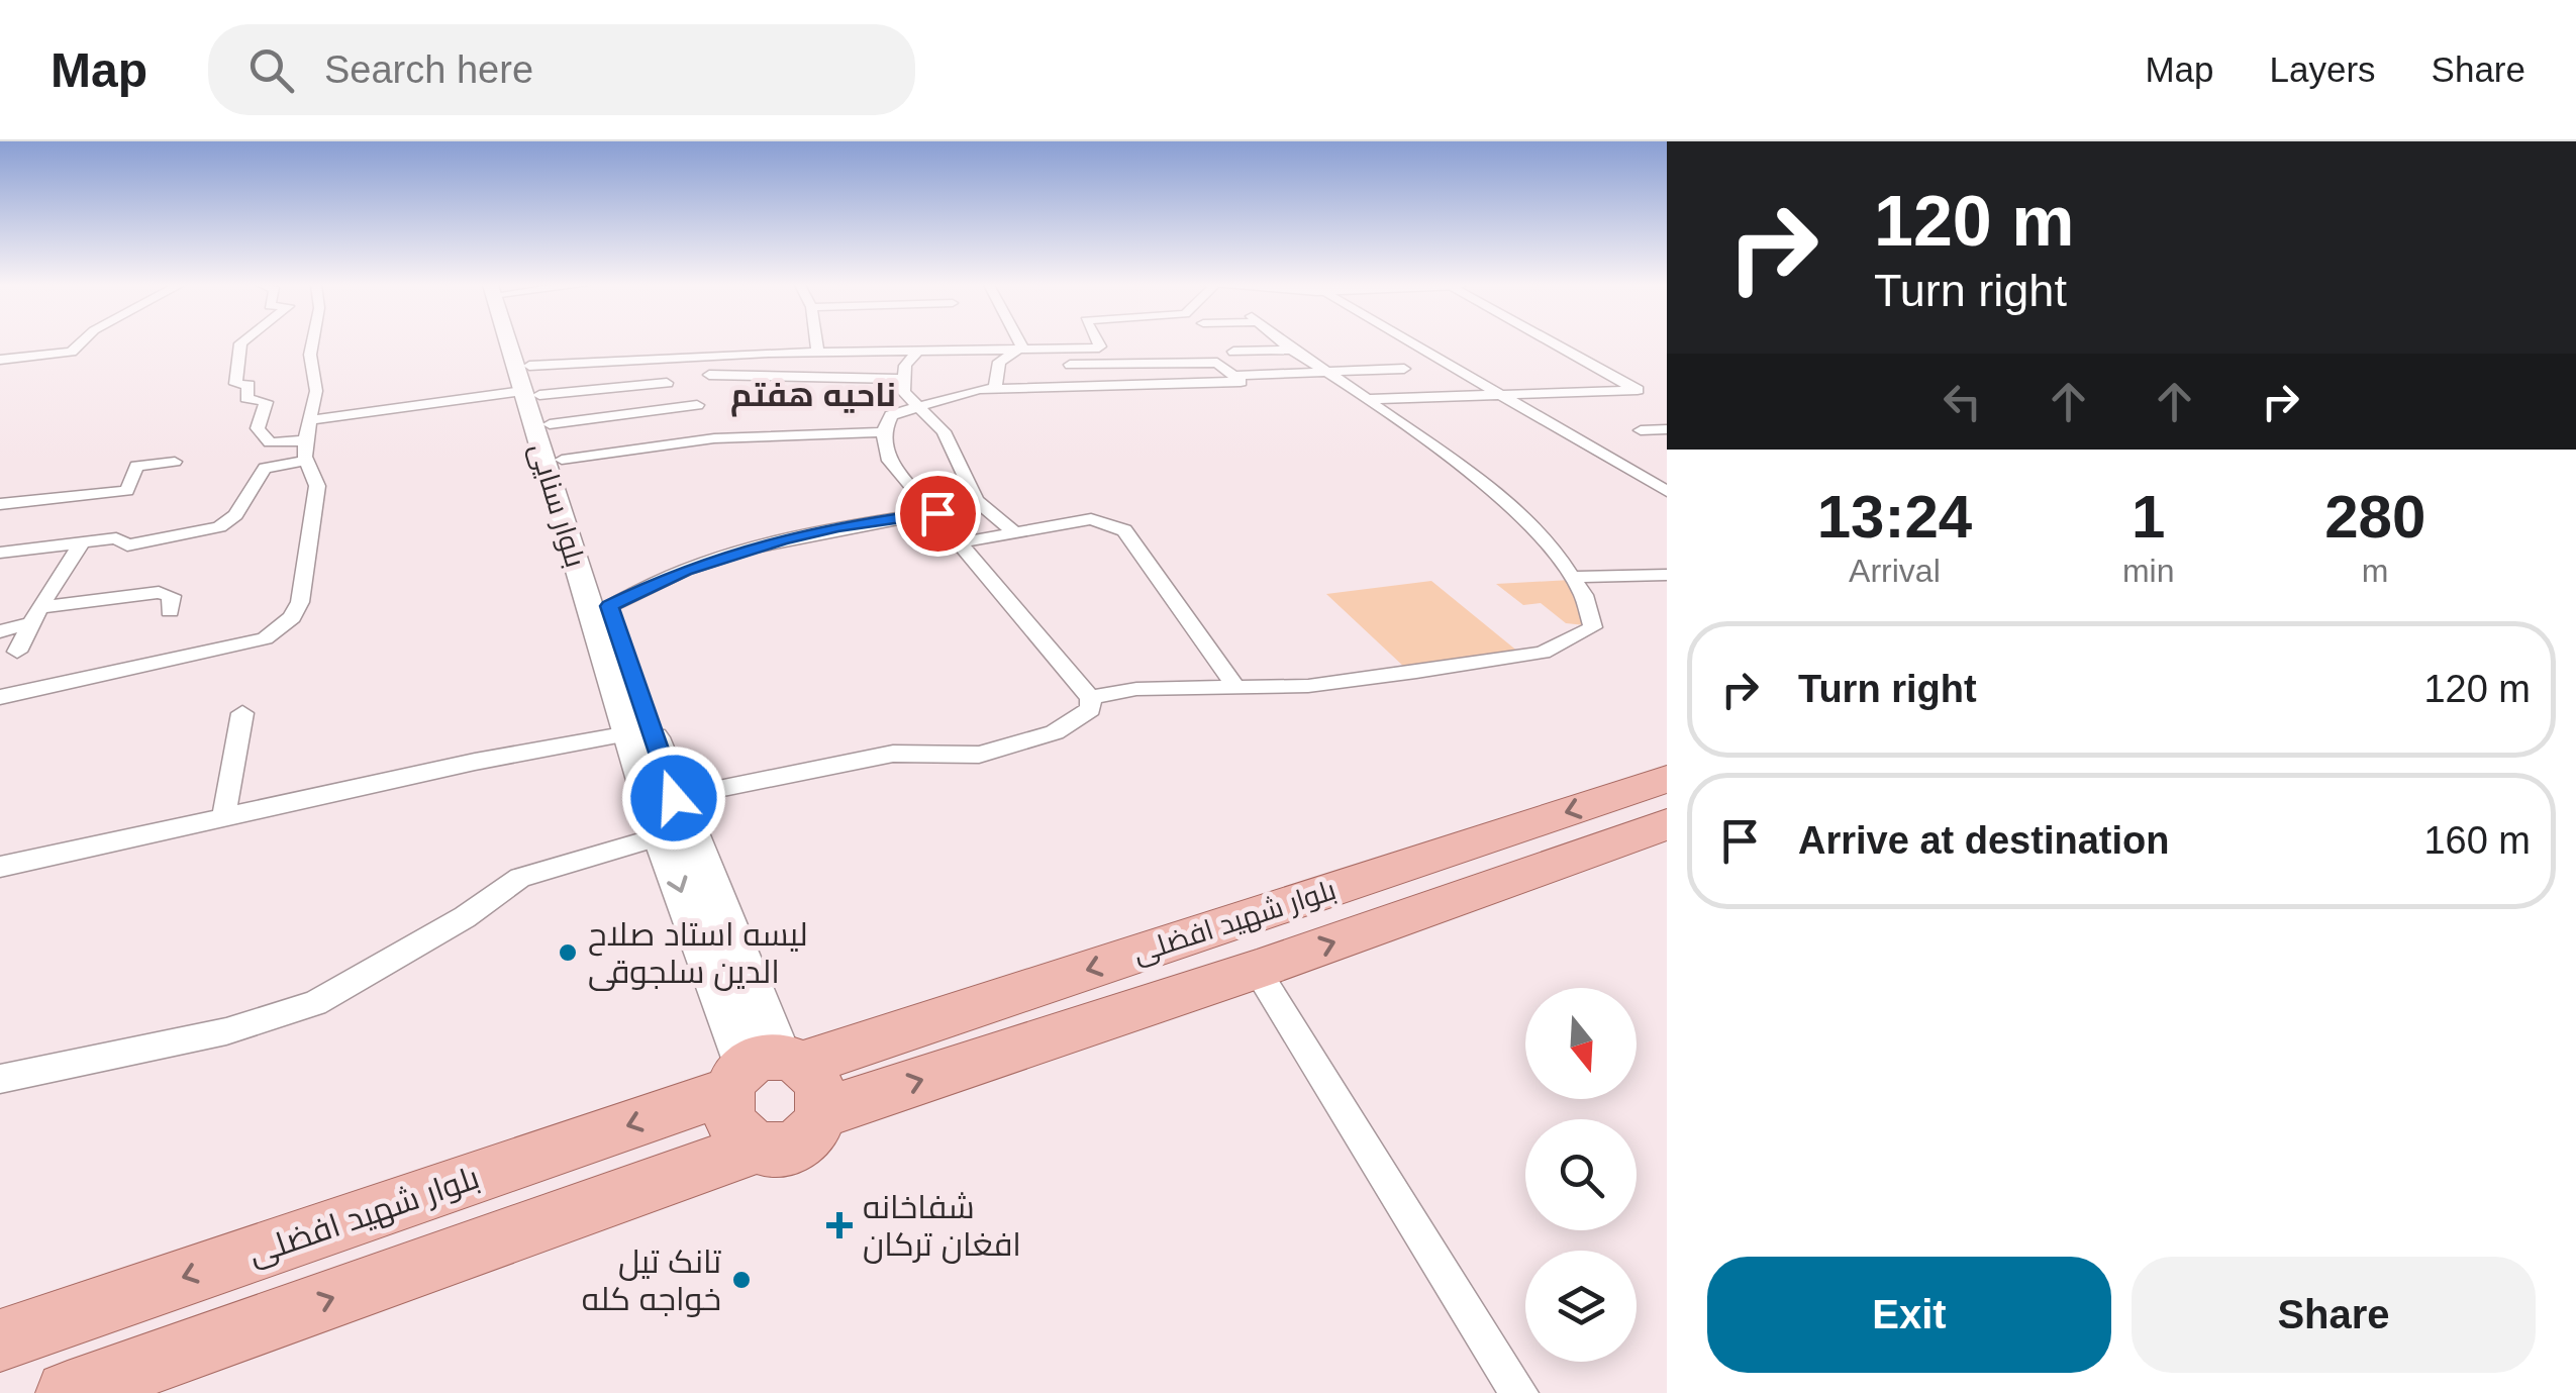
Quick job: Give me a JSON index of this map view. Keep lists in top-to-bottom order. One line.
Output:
{"streets":{"main road":["بلوار سنایی","بلوار شهید افضلی"]},"crossings":[["بلوار سنایی","بلوار شهید افضلی"]],"districts":["ناحیه هفتم"],"places":{"other":["لیسه استاد صلاح الدین سلجوقی","تانک تیل خواجه کله"],"health":["شفاخانه افغان ترکان"]},"north":"bottom","page":{"header":"Map","search":"Search here","nav":["Map","Layers","Share"],"turn":["120 m","Turn right"],"eta":["13:24","Arrival","1","min","280","m"],"list":[{"name":"Turn right","value":"120 m"},{"name":"Arrive at destination","value":"160 m"}],"buttons":["Exit","Share"]}}
